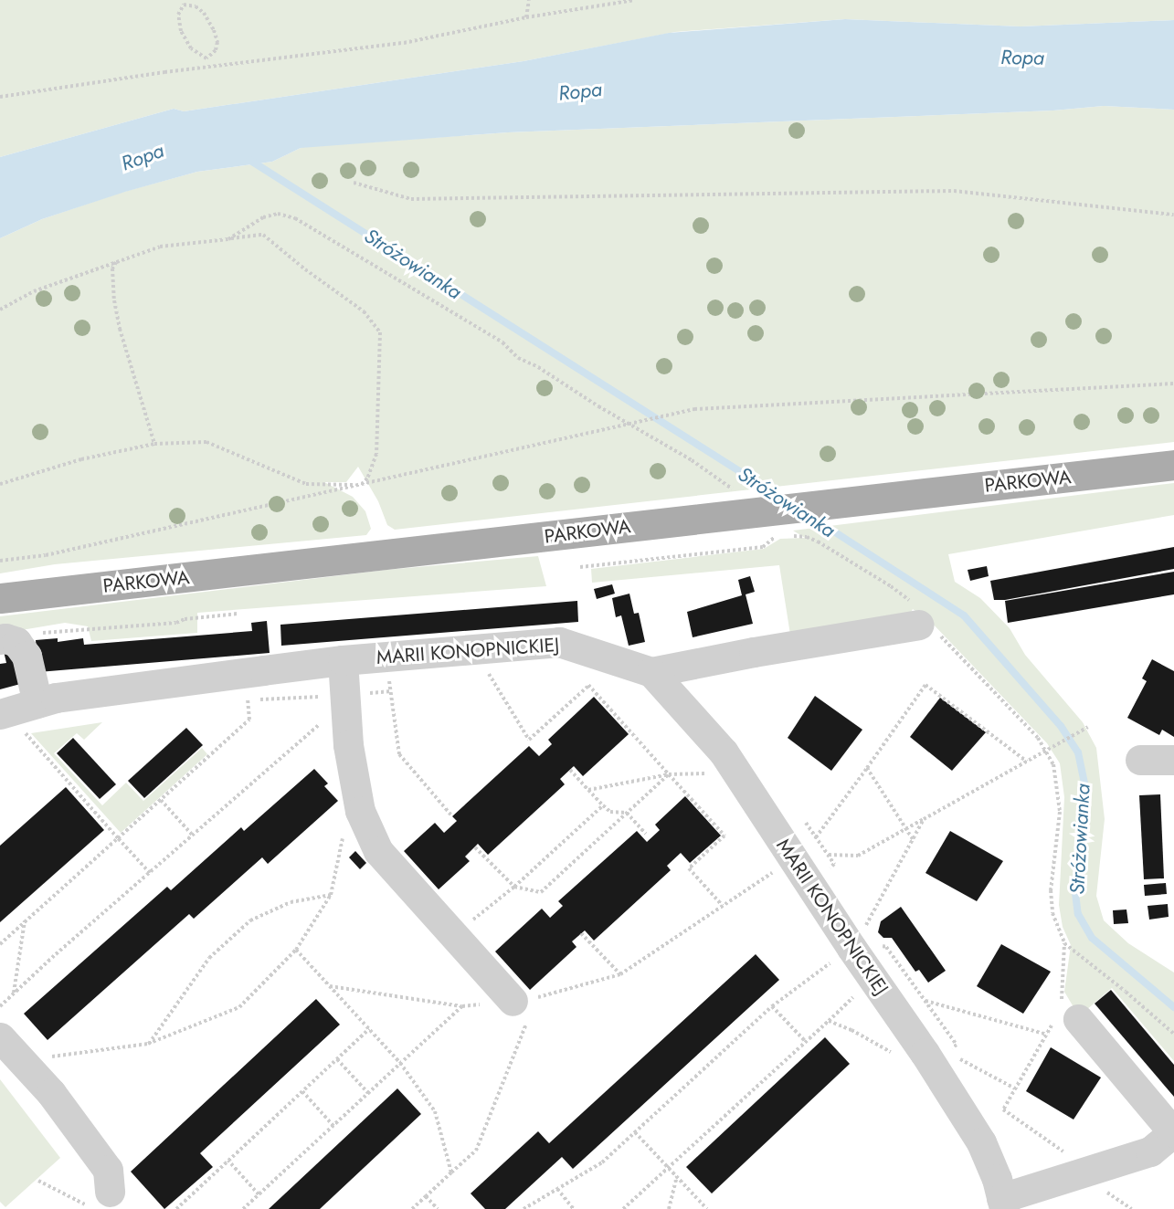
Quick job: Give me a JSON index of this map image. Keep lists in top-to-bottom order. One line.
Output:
{"streets":{"main road":["PARKOWA"],"street":["MARII KONOPNICKIEJ"]},"water":["Ropa","Stróżowianka"]}
